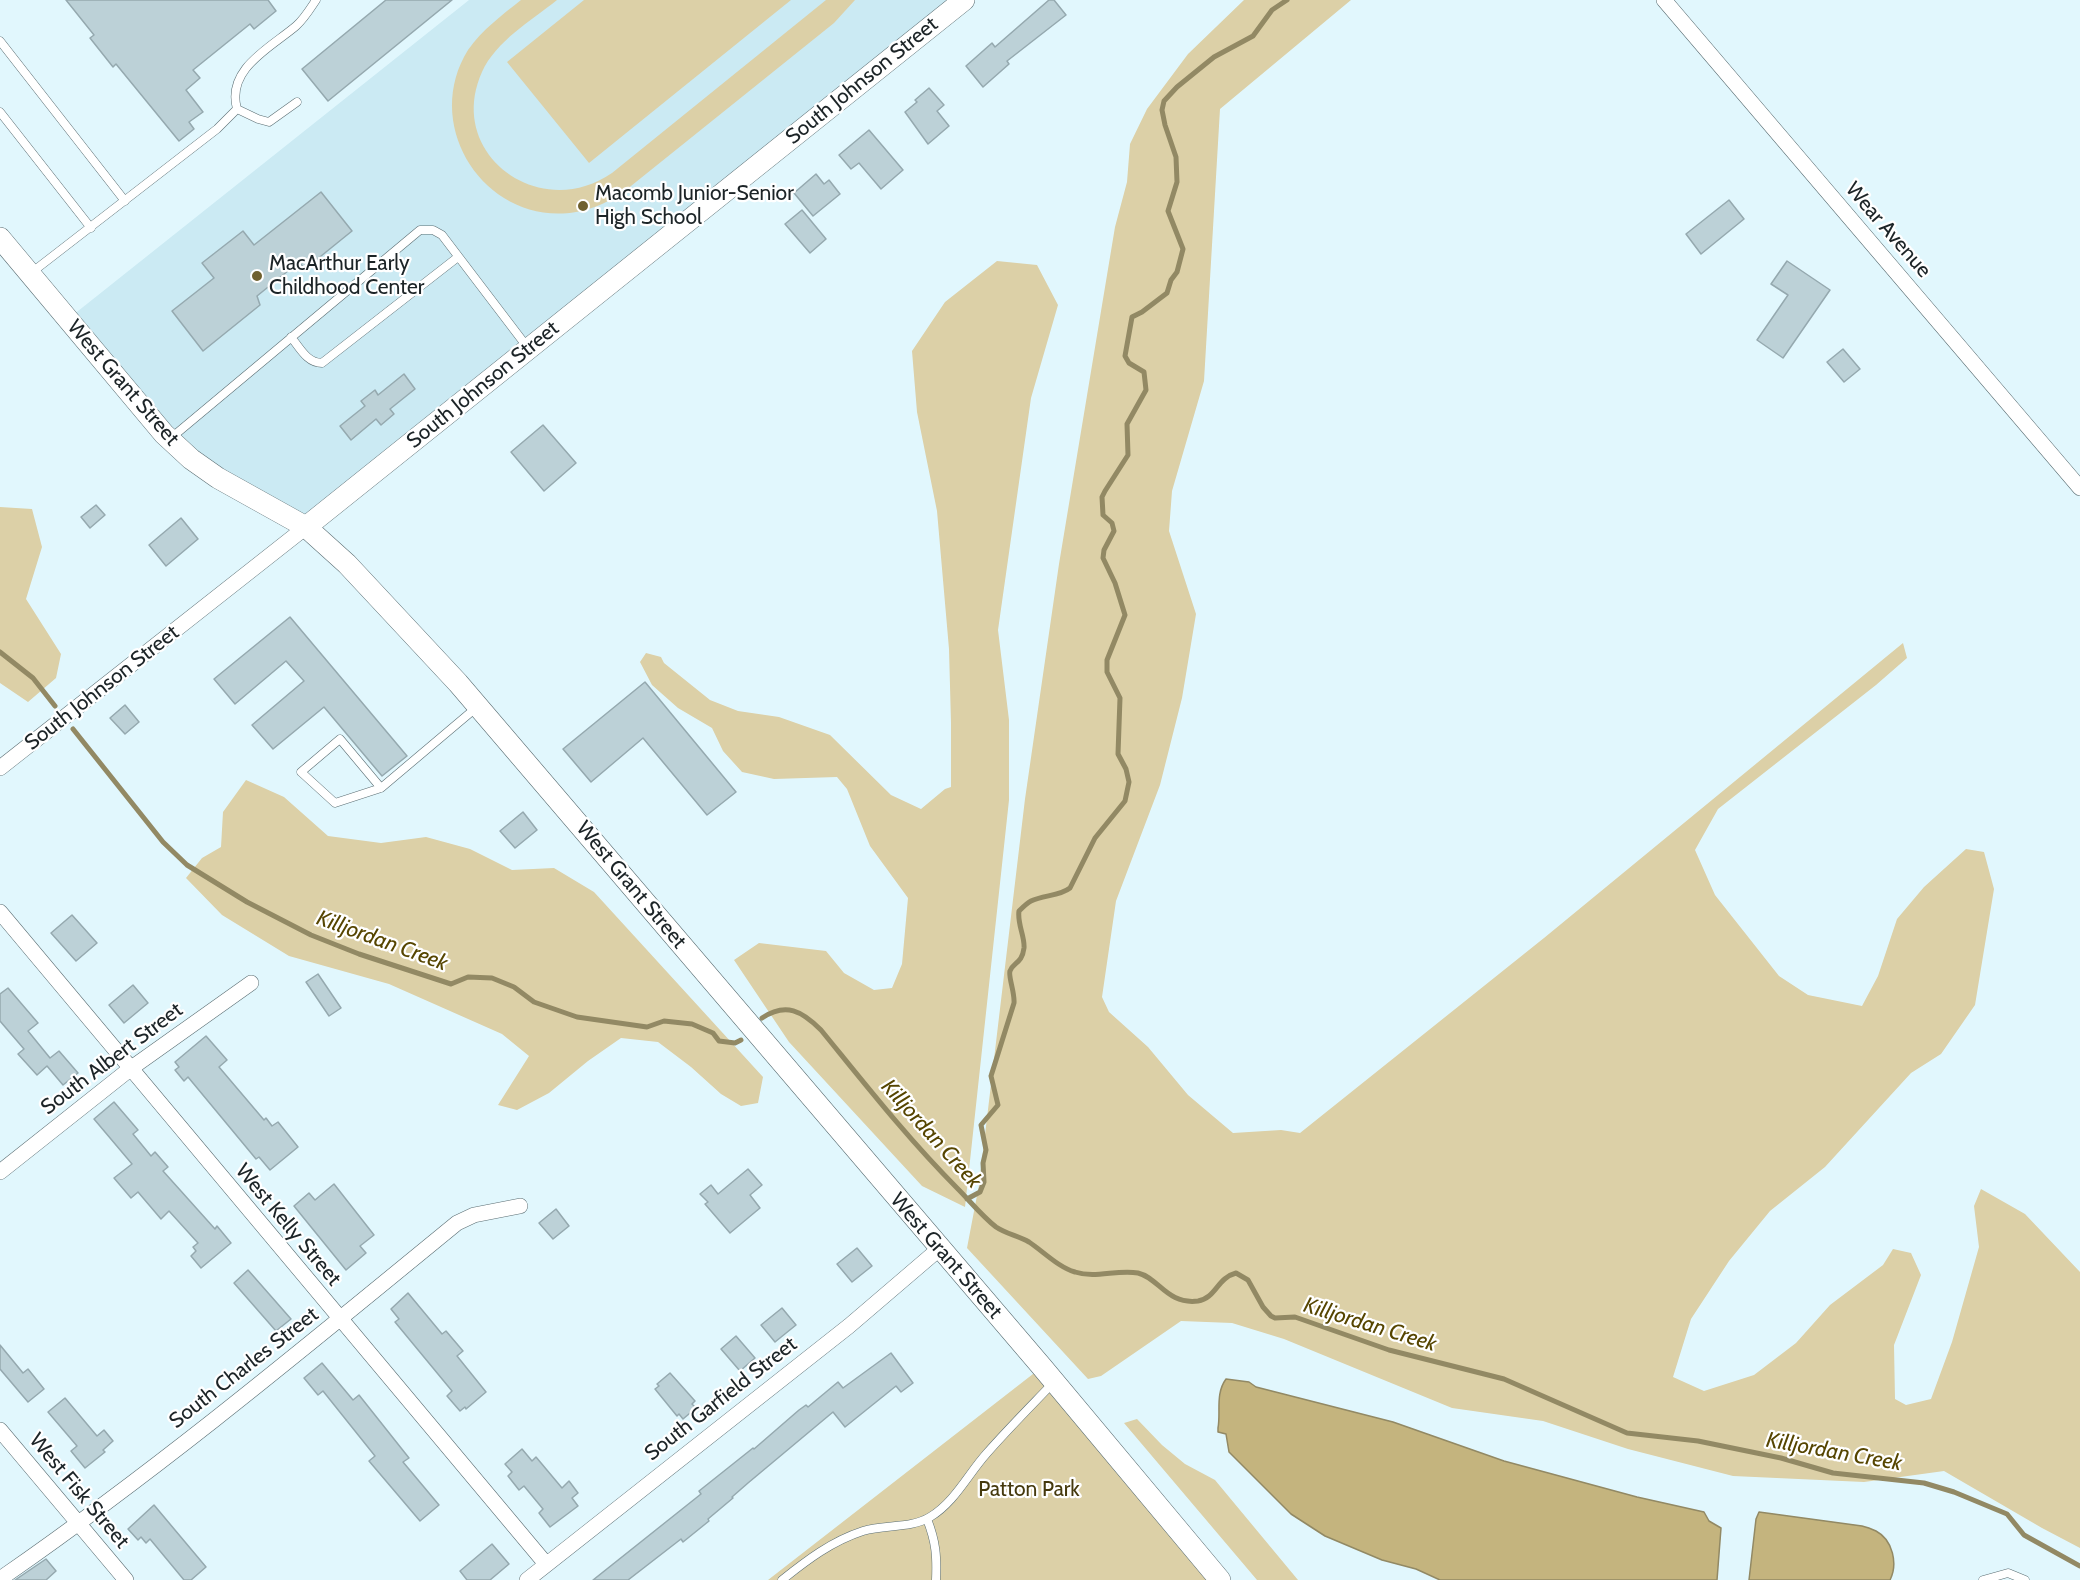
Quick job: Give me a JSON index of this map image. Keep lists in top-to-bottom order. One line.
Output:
{"streets":{"main road":["South Johnson Street","West Grant Street"],"street":["Wear Avenue","South Albert Street","West Kelly Street","South Charles Street","South Garfield Street","West Fisk Street"]},"crossings":[["South Johnson Street","West Grant Street"],["West Grant Street","South Garfield Street"],["South Albert Street","West Kelly Street"],["West Kelly Street","South Charles Street"],["West Kelly Street","South Garfield Street"],["South Charles Street","West Fisk Street"]],"water":["Killjordan Creek"],"parks":["Patton Park"],"places":["Macomb Junior-Senior High School","MacArthur Early Childhood Center"]}
